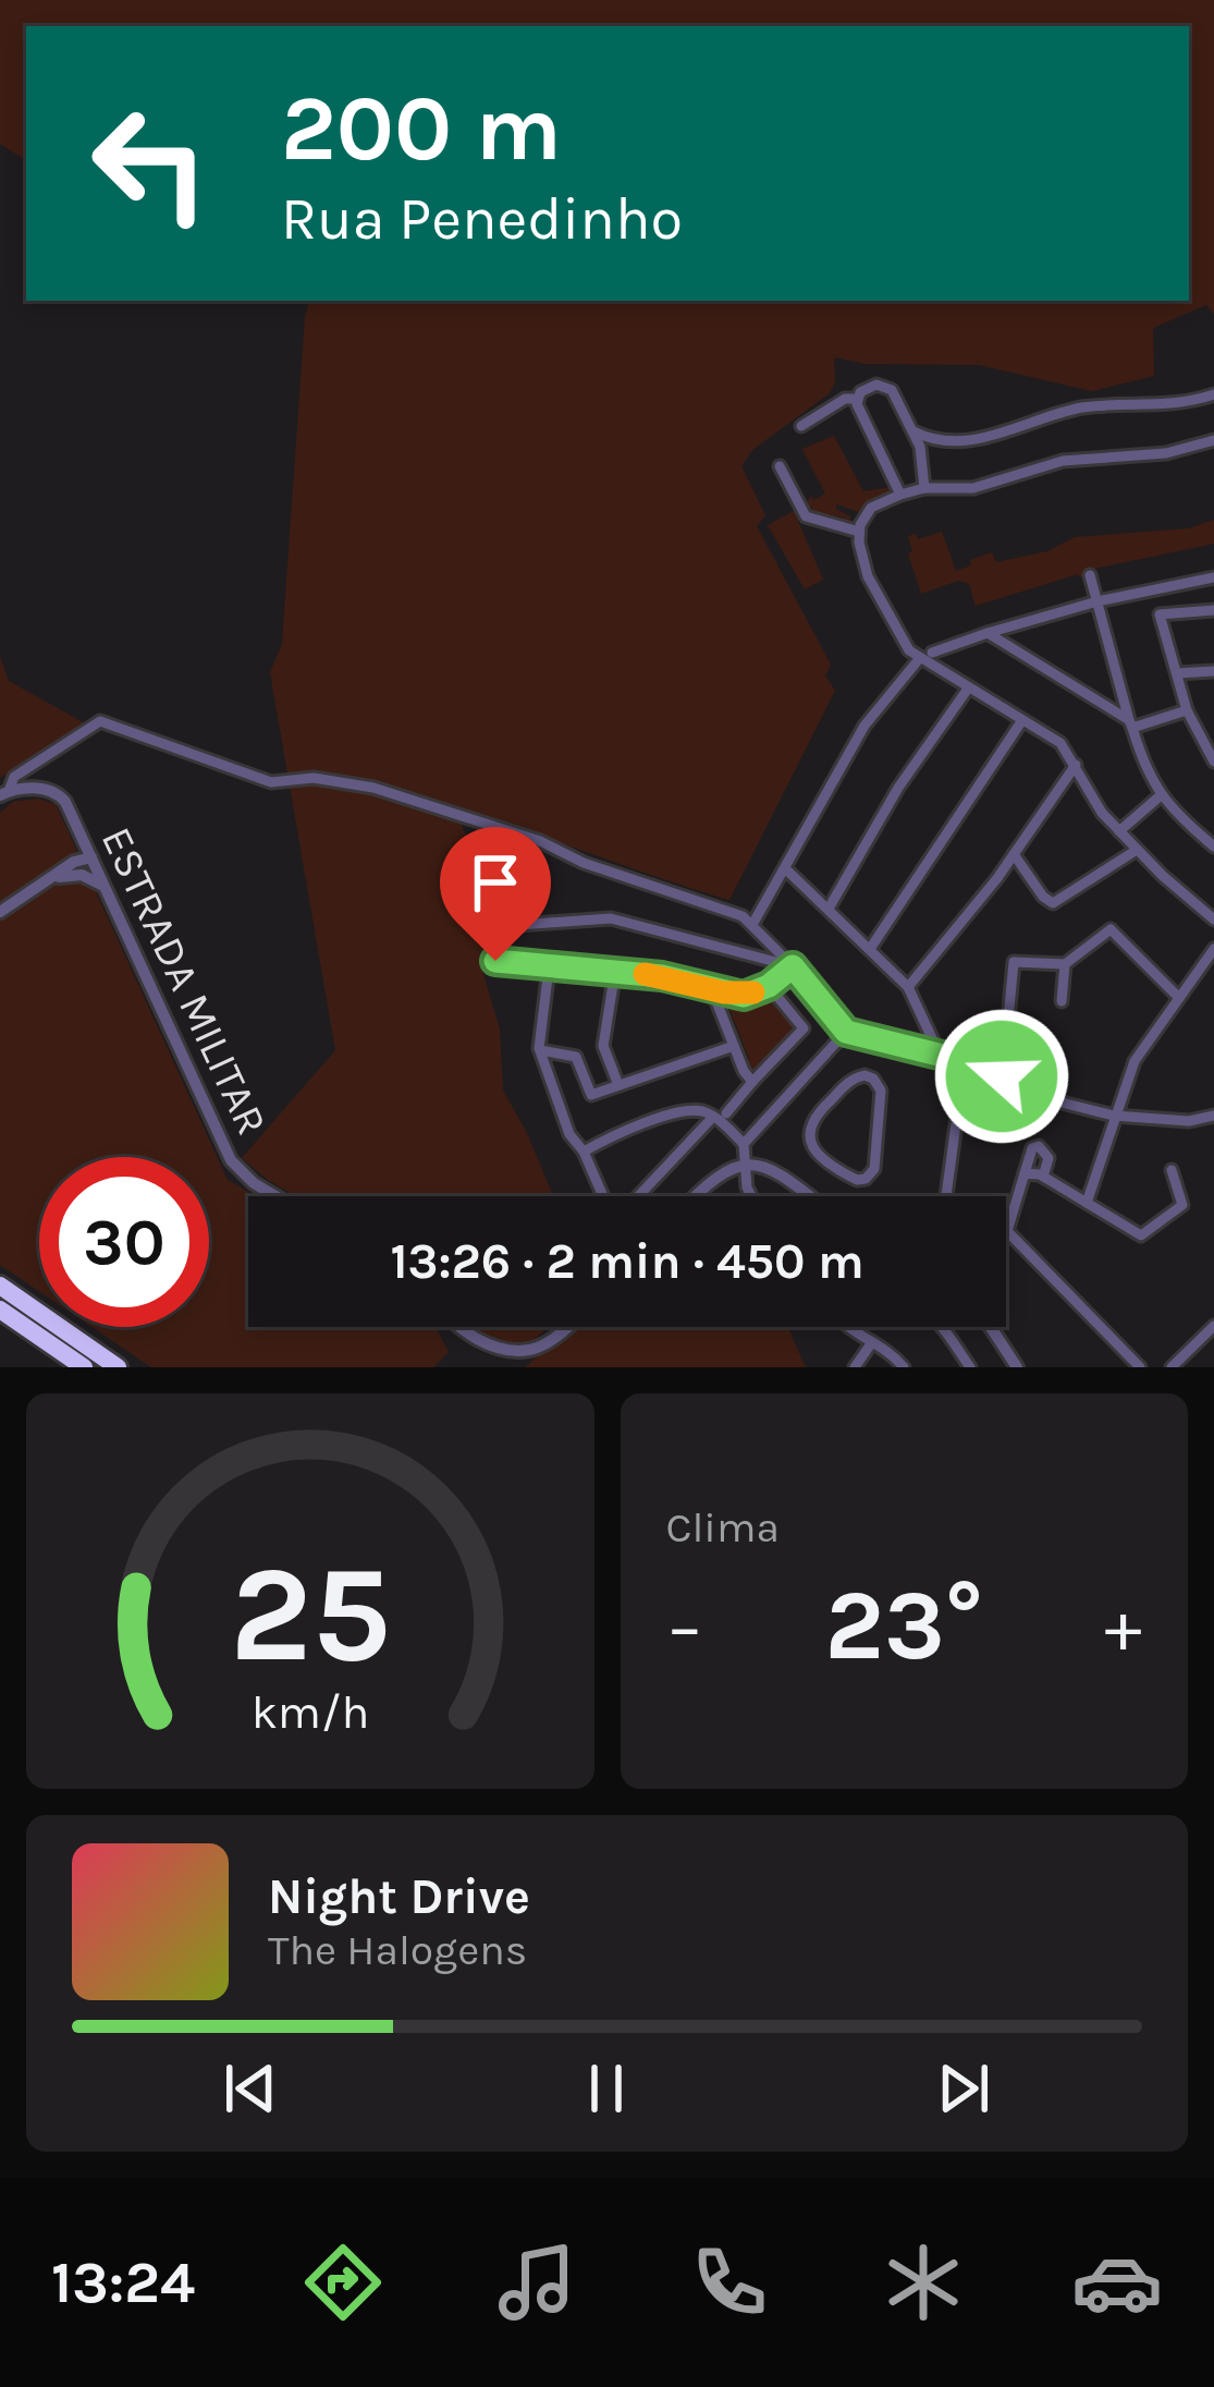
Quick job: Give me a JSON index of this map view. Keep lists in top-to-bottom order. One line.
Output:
{"streets":{"street":["ESTRADA MILITAR"]},"page":{"turn":["200 m","Rua Penedinho"],"limit":"30","trip":"13:26 · 2 min · 450 m","tile":"Clima","heat":["−","23°","+"],"song":["Night Drive","The Halogens"],"tabs":"13:24","gauge":["25","km/h"]}}
